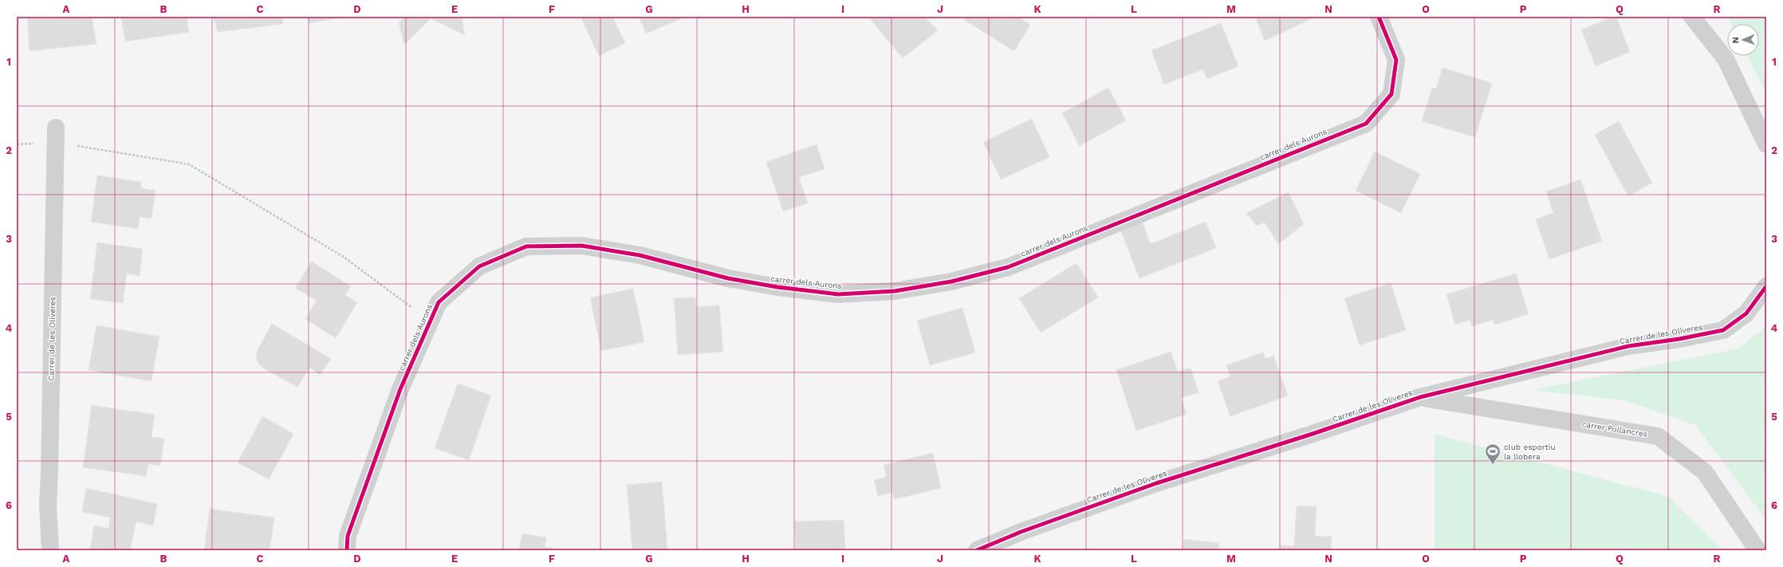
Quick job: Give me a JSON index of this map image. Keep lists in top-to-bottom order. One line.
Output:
{"streets":{"street":["carrer dels Aurons","Carrer de les Oliveres","carrer Pollancres"]},"crossings":[["Carrer de les Oliveres","carrer Pollancres"]],"places":{"sports":["club esportiu la llobera"]},"north":"left","grid":{"columns":["A","B","C","D","E","F","G","H","I","J","K","L","M","N","O","P","Q","R"],"rows":["1","2","3","4","5","6"]}}
